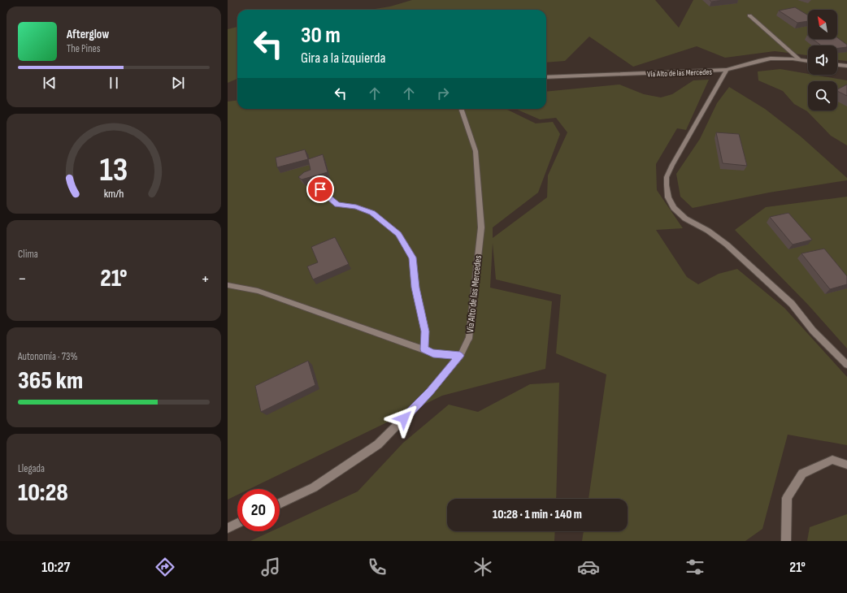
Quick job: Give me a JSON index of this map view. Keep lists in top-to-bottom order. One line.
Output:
{"streets":{"street":["Vía Alto de las Mercedes"]},"north":"top left","page":{"turn":["30 m","Gira a la izquierda"],"song":["Afterglow","The Pines"],"tile":["Clima",["Autonomía · 73%","365 km"],["Llegada","10:28"]],"heat":["−","21°","+"],"limit":"20","trip":"10:28 · 1 min · 140 m","tabs":["10:27","21°"],"gauge":["13","km/h"]}}
